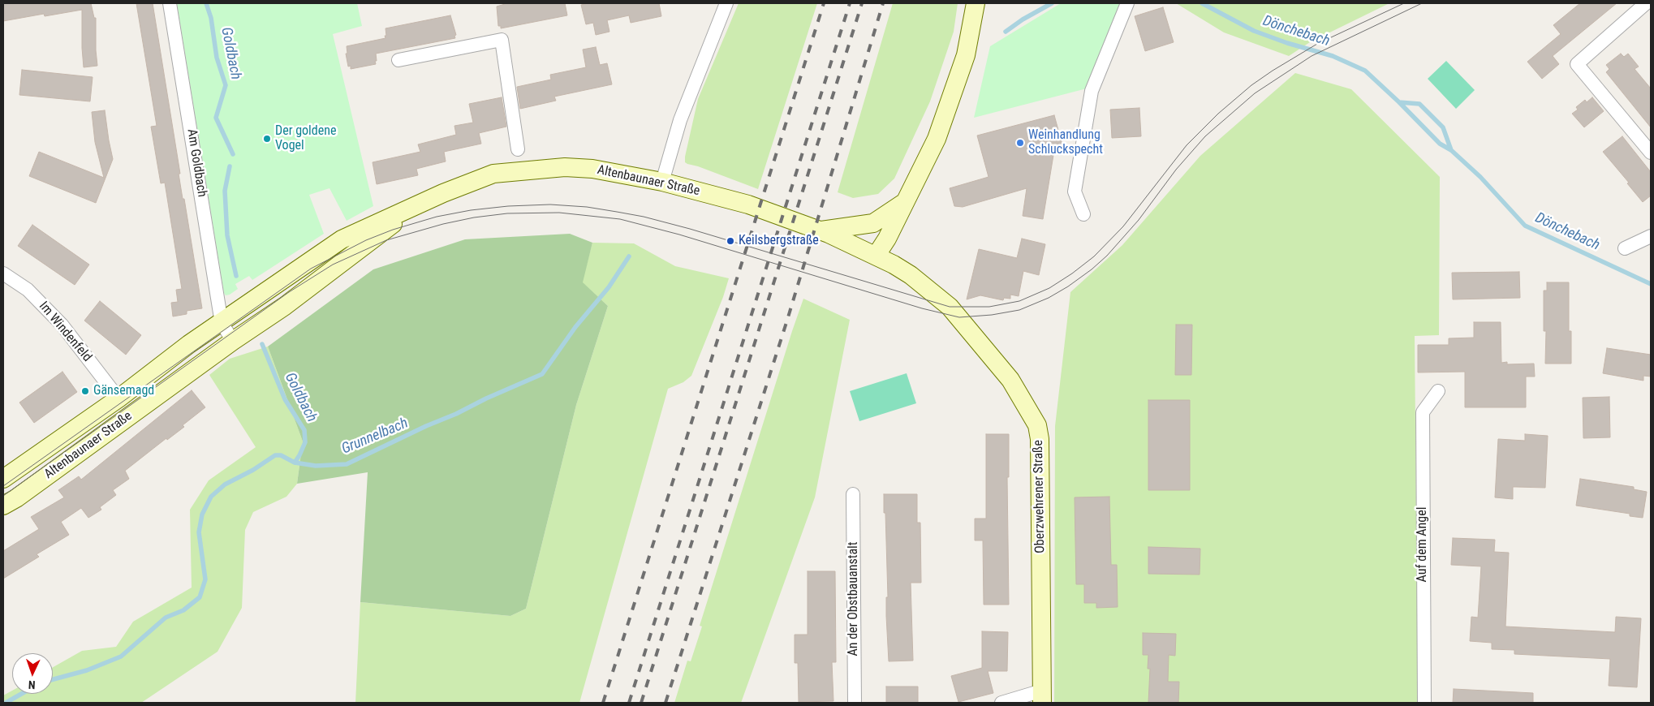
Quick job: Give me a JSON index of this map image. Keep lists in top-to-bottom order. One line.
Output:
{"streets":{"main road":["Altenbaunaer Straße","Oberzwehrener Straße"],"street":["Am Goldbach","Im Windenfeld","Auf dem Angel","An der Obstbauanstalt"]},"crossings":[["Am Goldbach","Altenbaunaer Straße"],["Altenbaunaer Straße","Im Windenfeld"],["Altenbaunaer Straße","Oberzwehrener Straße"]],"water":["Dönchebach","Goldbach","Grunnelbach"],"places":["Der goldene Vogel","Weinhandlung Schluckspecht","Keilsbergstraße","Gänsemagd"],"north":"bottom"}
